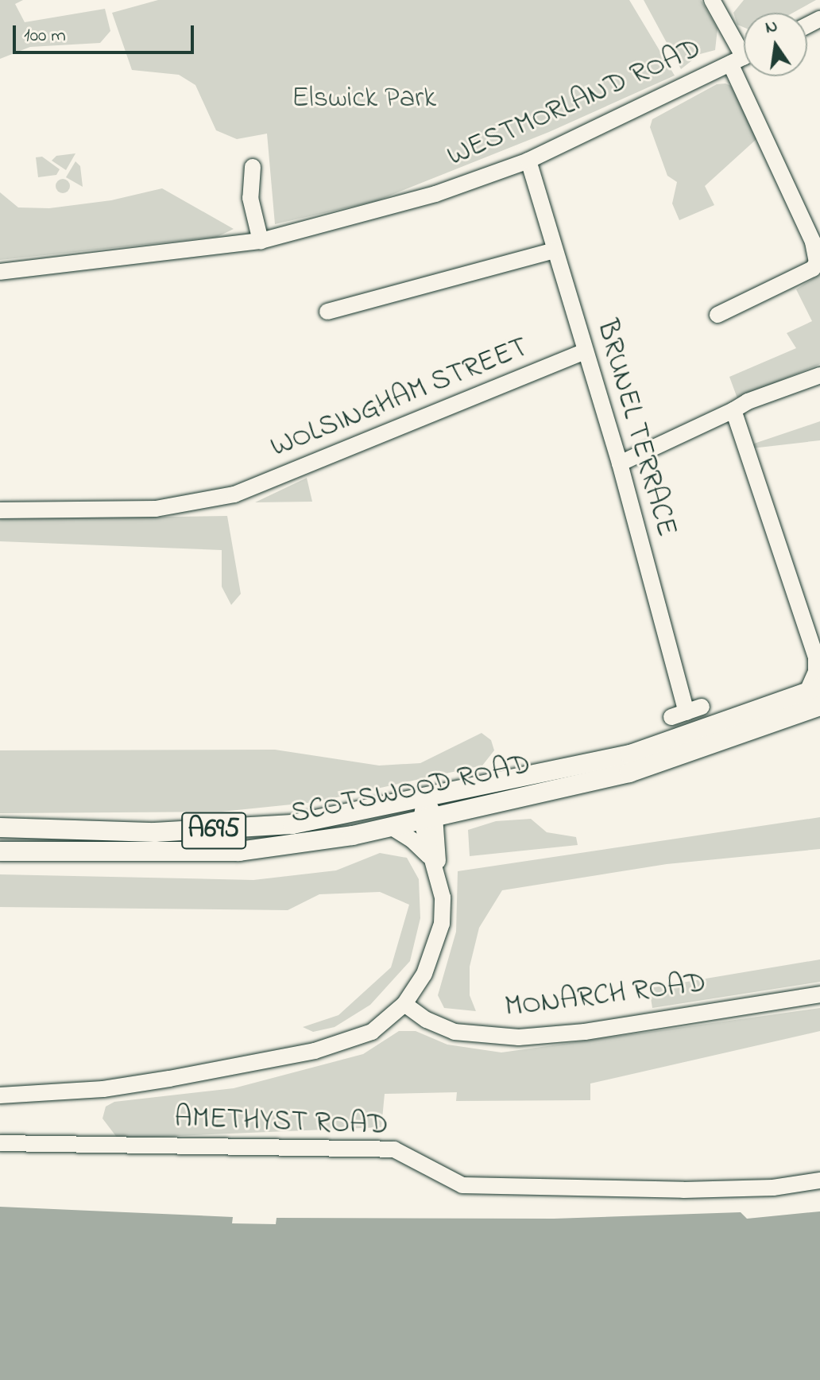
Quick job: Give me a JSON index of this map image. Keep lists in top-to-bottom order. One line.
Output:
{"streets":{"main road":["SCOTSWOOD ROAD","A695"],"street":["WESTMORLAND ROAD","WOLSINGHAM STREET","BRUNEL TERRACE","MONARCH ROAD","AMETHYST ROAD"]},"crossings":[["WESTMORLAND ROAD","BRUNEL TERRACE"],["WOLSINGHAM STREET","BRUNEL TERRACE"]],"parks":["Elswick Park"],"scale_bar":"100 m","north":"top"}
